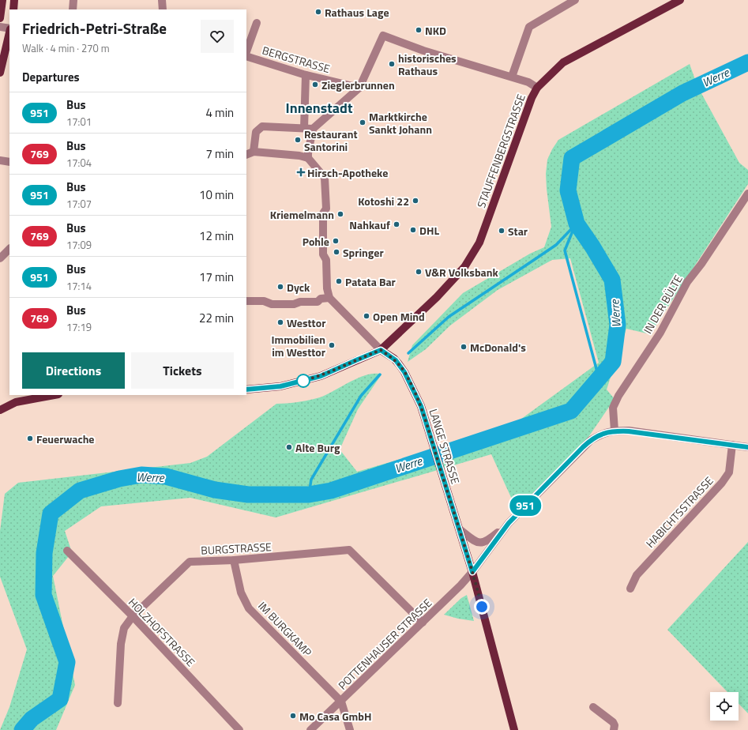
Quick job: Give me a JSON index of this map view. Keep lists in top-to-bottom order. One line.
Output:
{"streets":{"main road":["STAUFFENBERGSTRASSE","LANGE STRASSE"],"street":["BERGSTRASSE","IN DER BÜLTE","HABICHTSSTRASSE","BURGSTRASSE","IM BURGKAMP","HOLZHOFSTRASSE","POTTENHAUSER STRASSE"]},"crossings":[["STAUFFENBERGSTRASSE","LANGE STRASSE"],["LANGE STRASSE","POTTENHAUSER STRASSE"],["BURGSTRASSE","IM BURGKAMP"],["BURGSTRASSE","HOLZHOFSTRASSE"],["BURGSTRASSE","POTTENHAUSER STRASSE"],["IM BURGKAMP","POTTENHAUSER STRASSE"]],"districts":["Innenstadt"],"water":["Werre"],"places":{"other":["Rathaus Lage","NKD","historisches Rathaus","Zieglerbrunnen","Marktkirche Sankt Johann","Restaurant Santorini","Kotoshi 22","Kriemelmann","Nahkauf","DHL","Star","Pohle","Springer","V&R Volksbank","Patata Bar","Dyck","Open Mind","Westtor","Immobilien im Westtor","McDonald's","Feuerwache","Alte Burg","Mo Casa GmbH"],"health":["Hirsch-Apotheke"]},"lines":["bus line 951"],"page":{"on_map":"951","heading":[["Friedrich-Petri-Straße","Walk · 4 min · 270 m"],"Departures"],"list":[{"mark":"951","name":"Bus","note":"17:01","value":"4 min"},{"mark":"769","name":"Bus","note":"17:04","value":"7 min"},{"mark":"951","name":"Bus","note":"17:07","value":"10 min"},{"mark":"769","name":"Bus","note":"17:09","value":"12 min"},{"mark":"951","name":"Bus","note":"17:14","value":"17 min"},{"mark":"769","name":"Bus","note":"17:19","value":"22 min"}],"buttons":["Directions","Tickets"]}}
